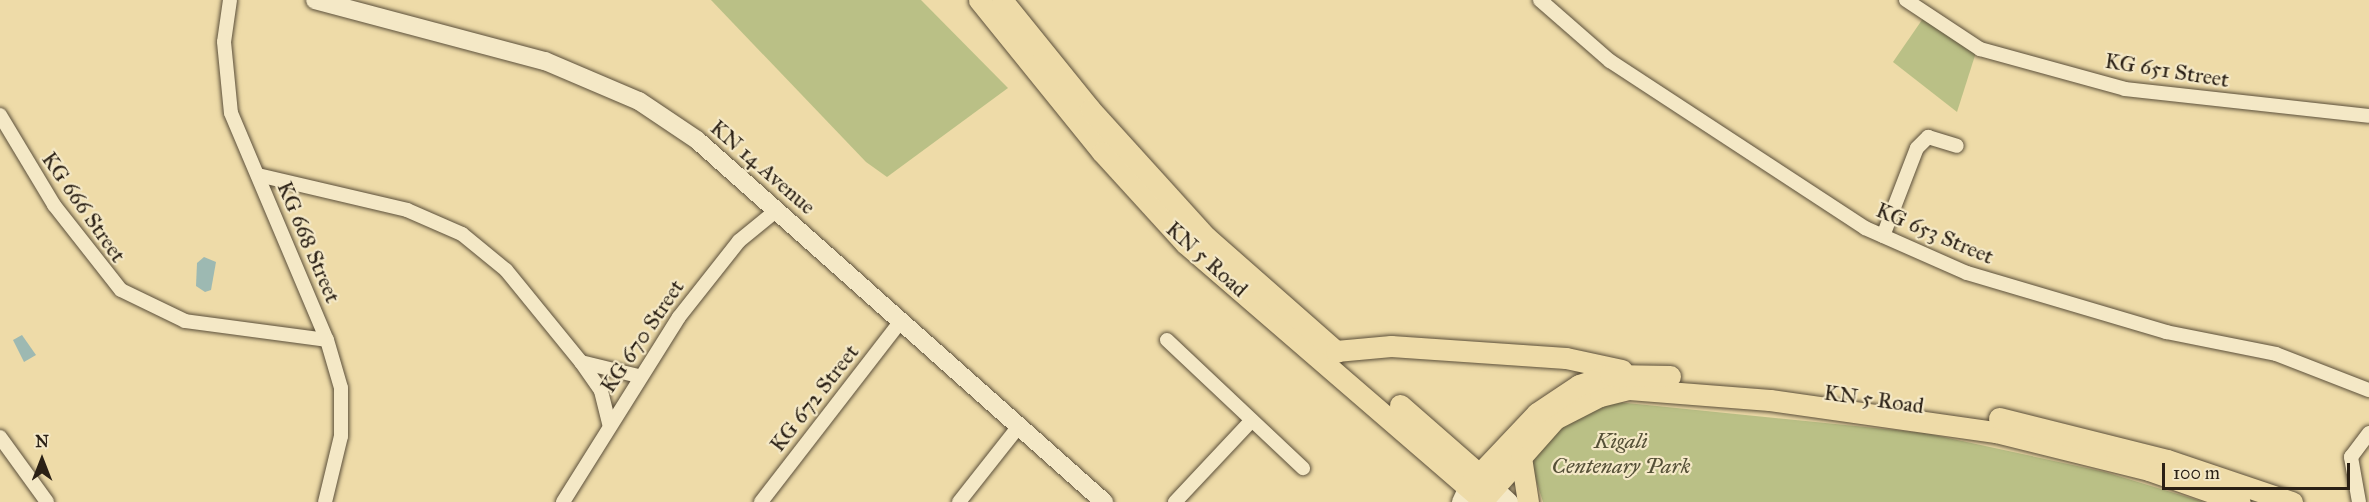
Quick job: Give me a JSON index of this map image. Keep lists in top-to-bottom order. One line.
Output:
{"streets":{"main road":["KN 14 Avenue","KN 5 Road"],"street":["KG 651 Street","KG 666 Street","KG 653 Street","KG 668 Street","KG 670 Street","KG 672 Street"]},"crossings":[["KN 14 Avenue","KG 670 Street"],["KN 14 Avenue","KG 672 Street"],["KG 666 Street","KG 668 Street"]],"parks":["Kigali Centenary Park"],"scale_bar":"100 m","north":"top"}
